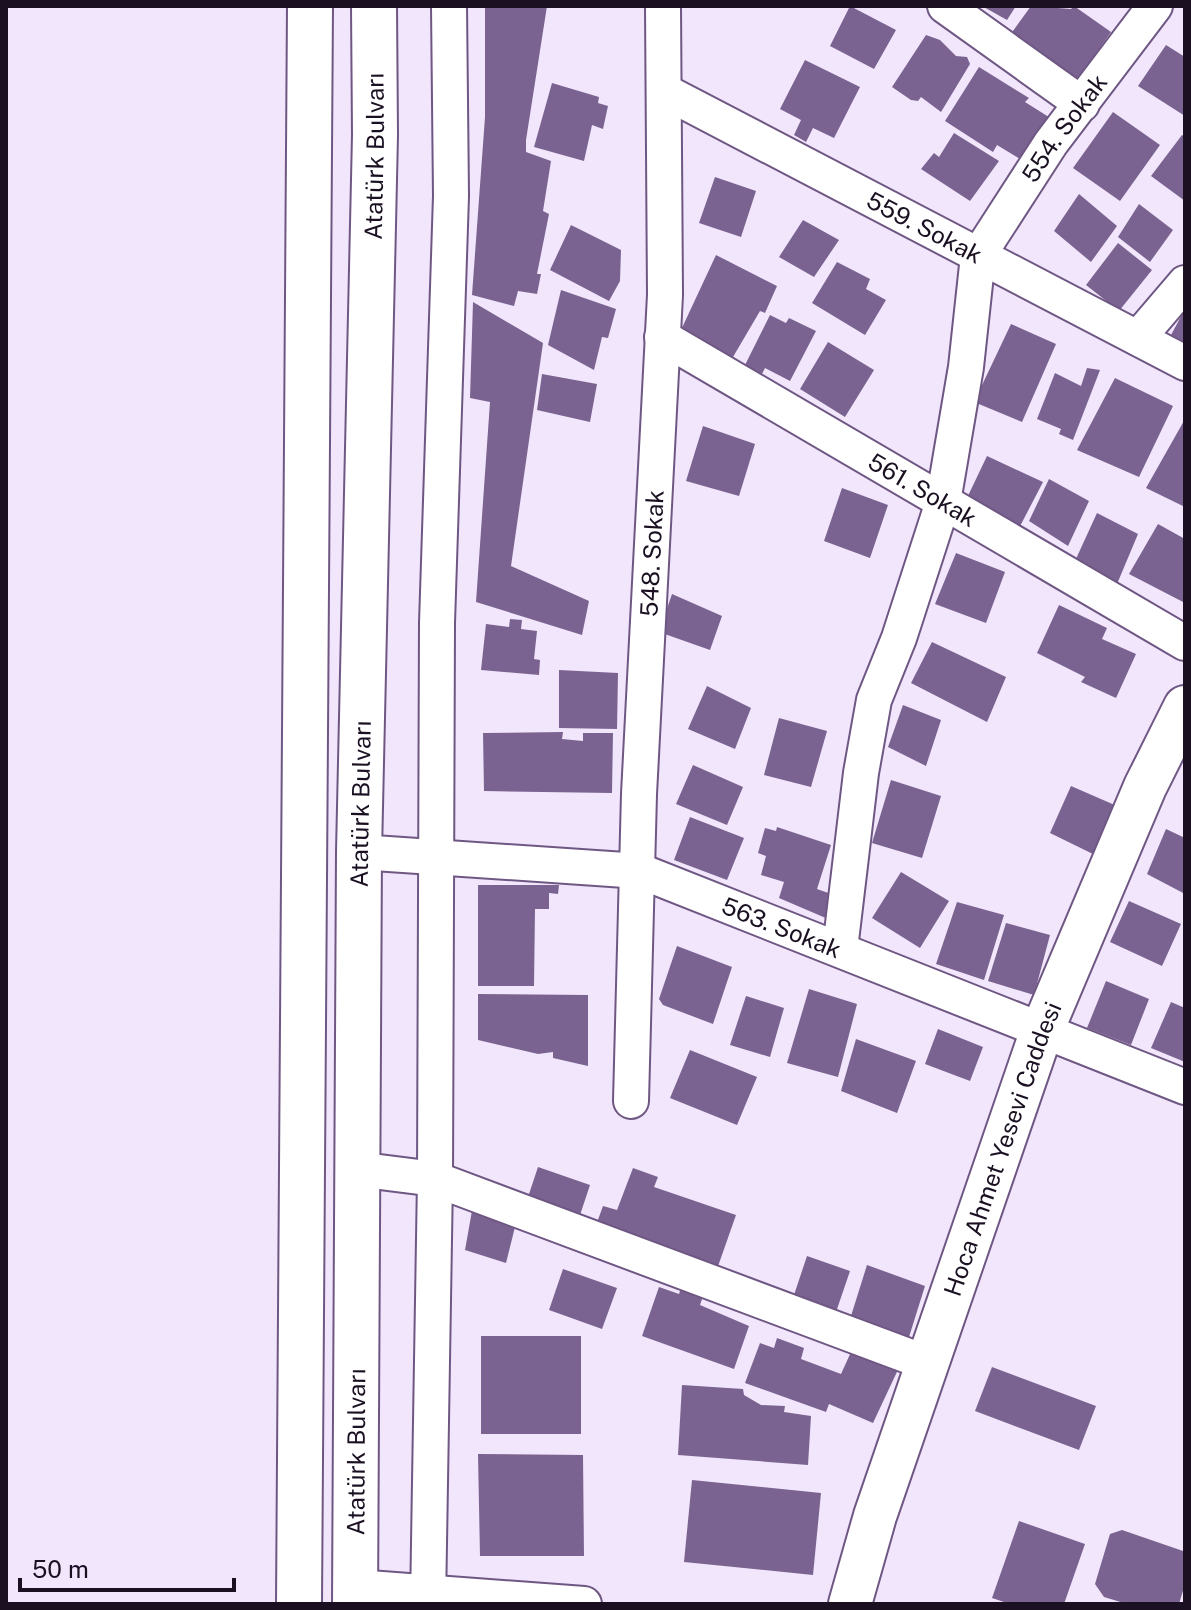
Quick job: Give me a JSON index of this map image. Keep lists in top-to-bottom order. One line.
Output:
{"streets":{"main road":["Atatürk Bulvarı"],"street":["554. Sokak","559. Sokak","561. Sokak","548. Sokak","563. Sokak","Hoca Ahmet Yesevi Caddesi"]},"crossings":[["554. Sokak","559. Sokak"],["Atatürk Bulvarı","563. Sokak"],["559. Sokak","548. Sokak"],["561. Sokak","548. Sokak"],["548. Sokak","563. Sokak"],["563. Sokak","Hoca Ahmet Yesevi Caddesi"]],"scale_bar":"50 m"}
